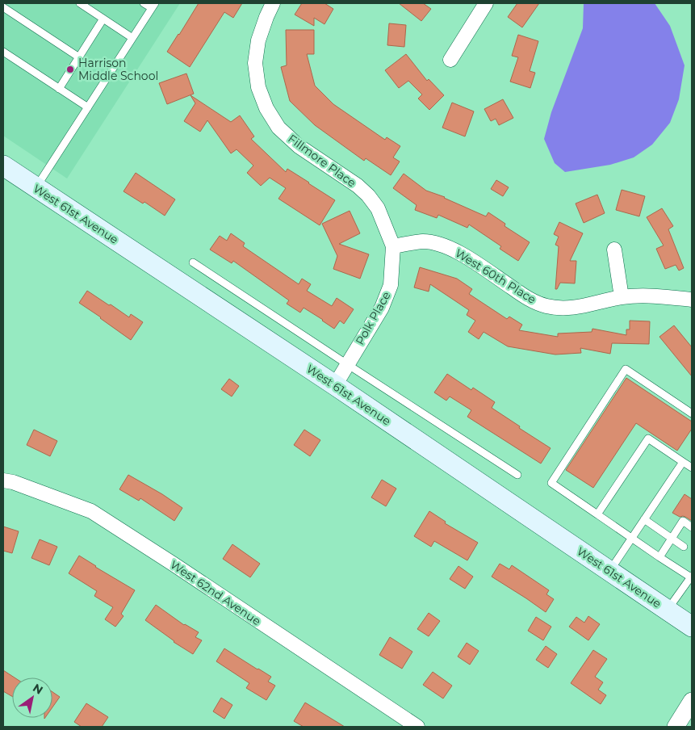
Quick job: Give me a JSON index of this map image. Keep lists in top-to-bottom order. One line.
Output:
{"streets":{"main road":["West 61st Avenue"],"street":["Fillmore Place","West 60th Place","Polk Place","West 62nd Avenue"]},"crossings":[["Fillmore Place","West 60th Place"],["Fillmore Place","Polk Place"],["West 61st Avenue","Polk Place"],["West 60th Place","Polk Place"]],"places":["Harrison Middle School"],"north":"top right"}
